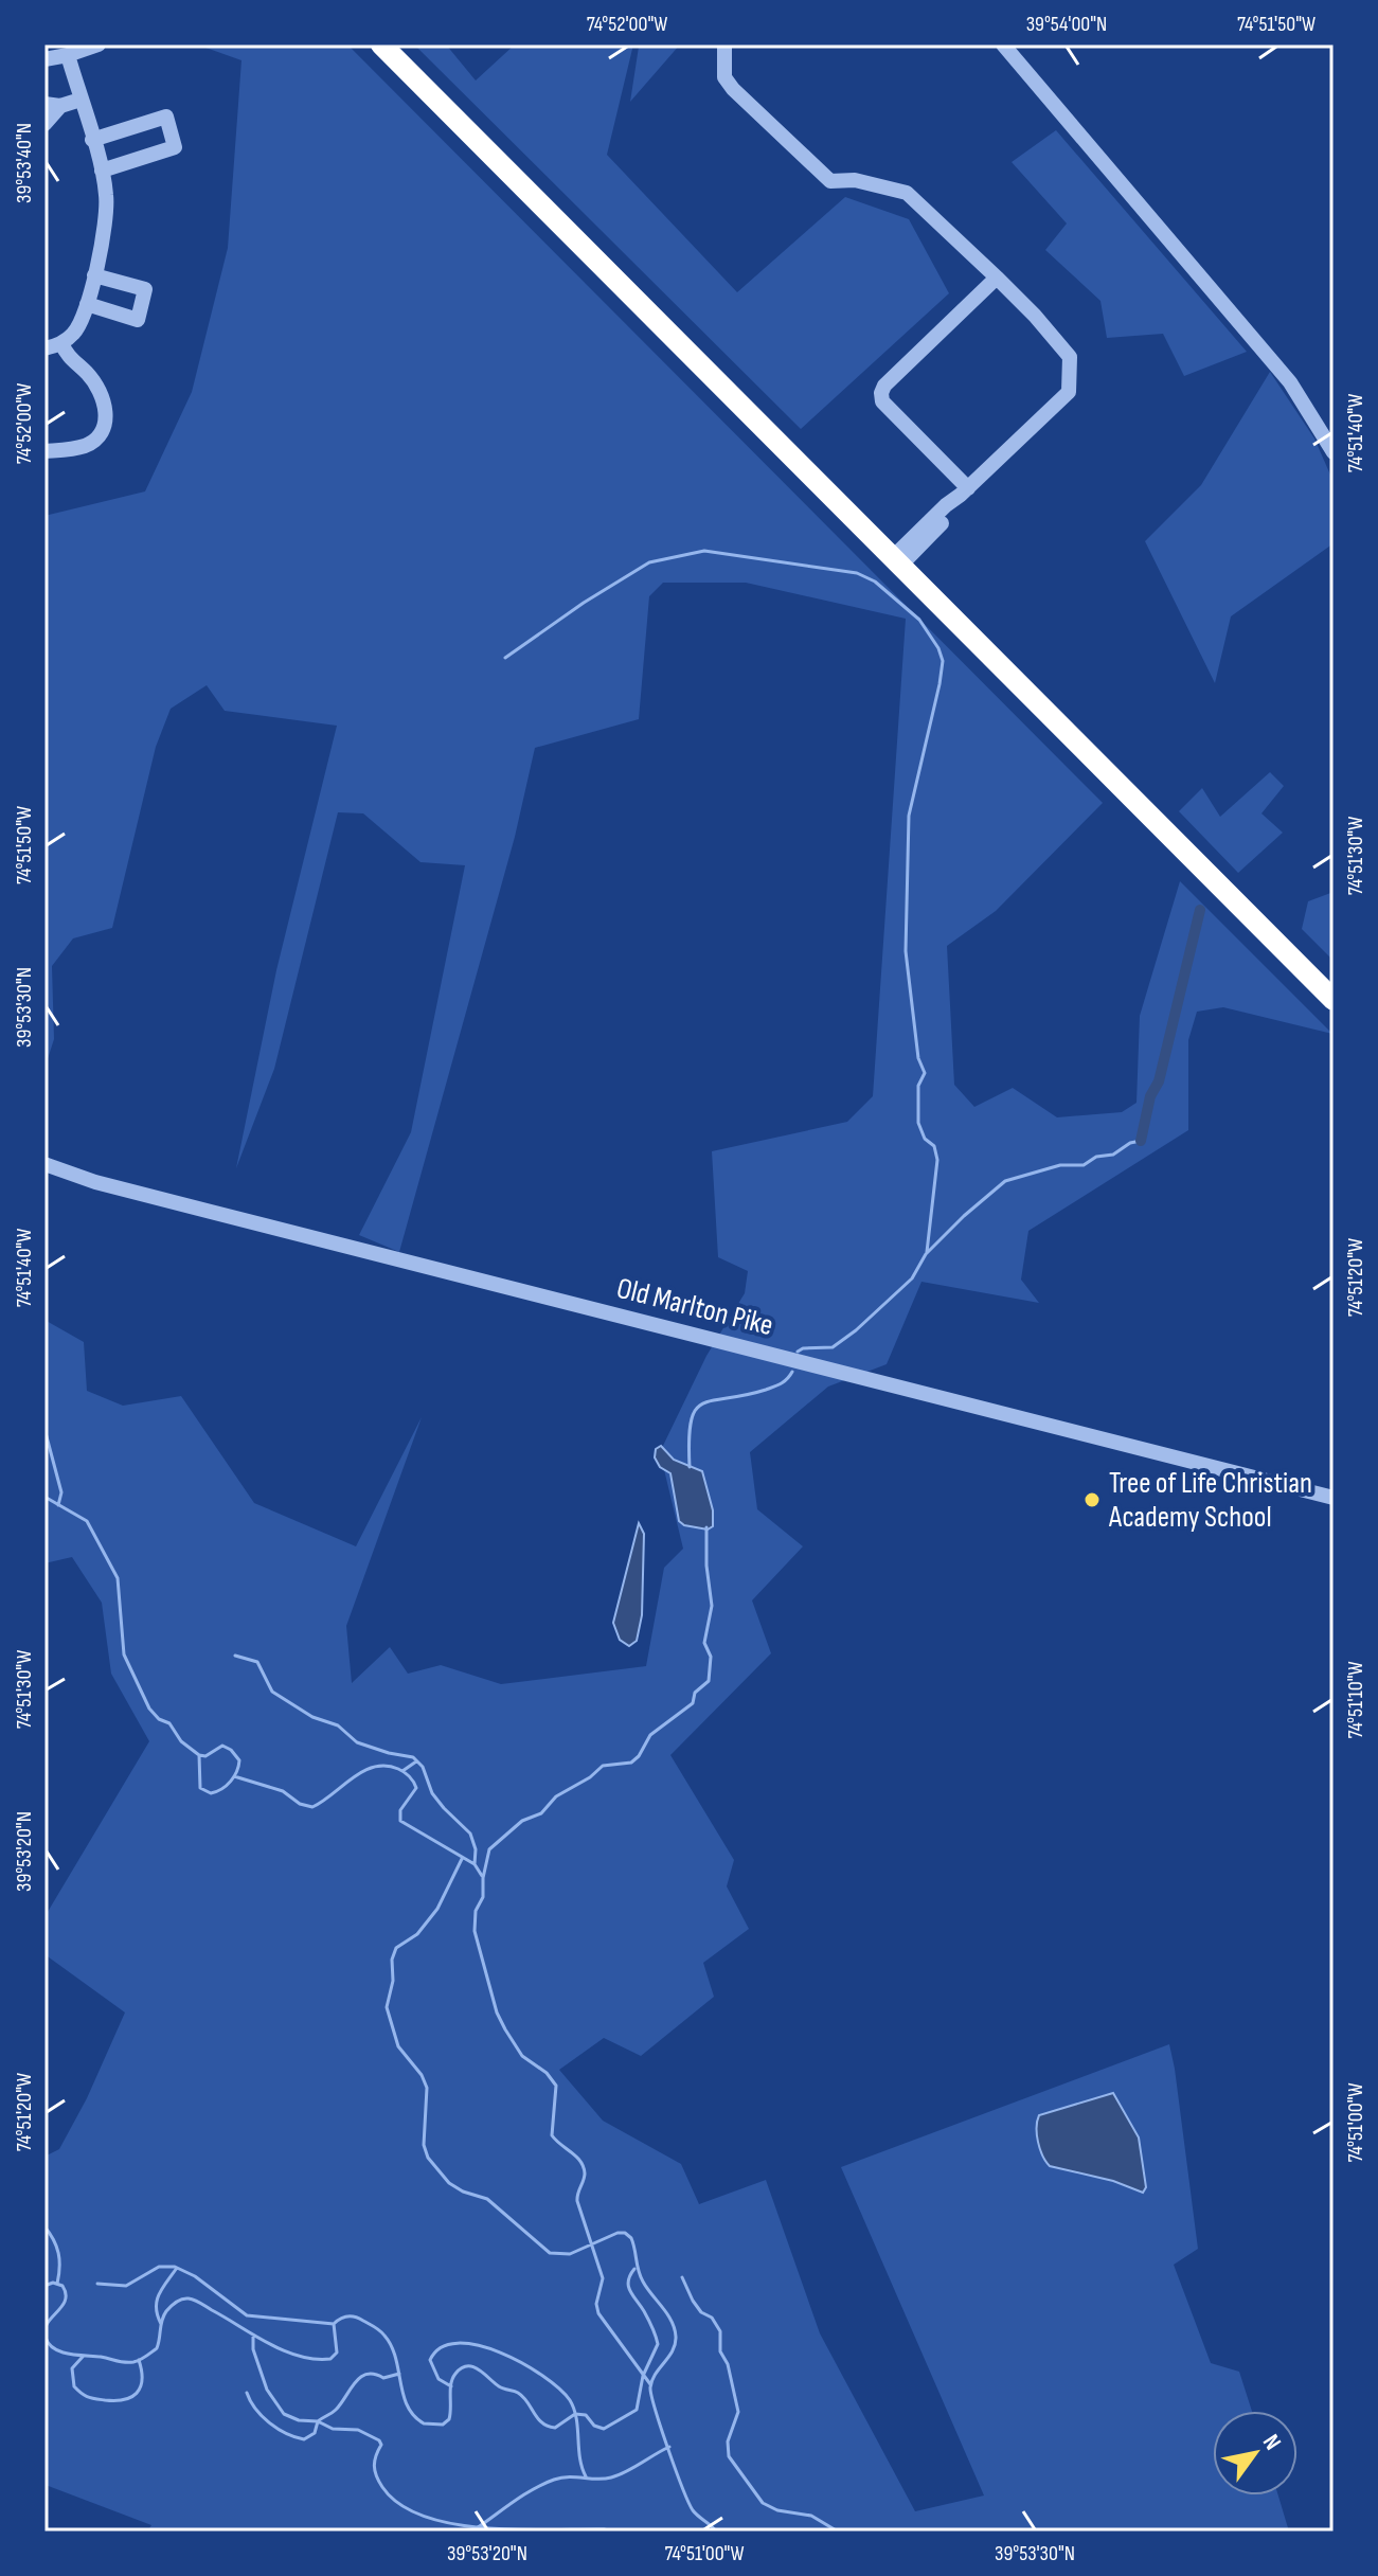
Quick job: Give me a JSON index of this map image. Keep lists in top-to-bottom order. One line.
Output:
{"streets":{"street":["Old Marlton Pike"]},"places":["Tree of Life Christian Academy School"],"north":"top right","coordinates":["74°52'00\"W","39°54'00\"N","74°51'50\"W","39°53'40\"N","74°51'40\"W","74°51'30\"W","39°53'30\"N","74°51'20\"W","74°51'10\"W","39°53'20\"N","74°51'00\"W"]}
